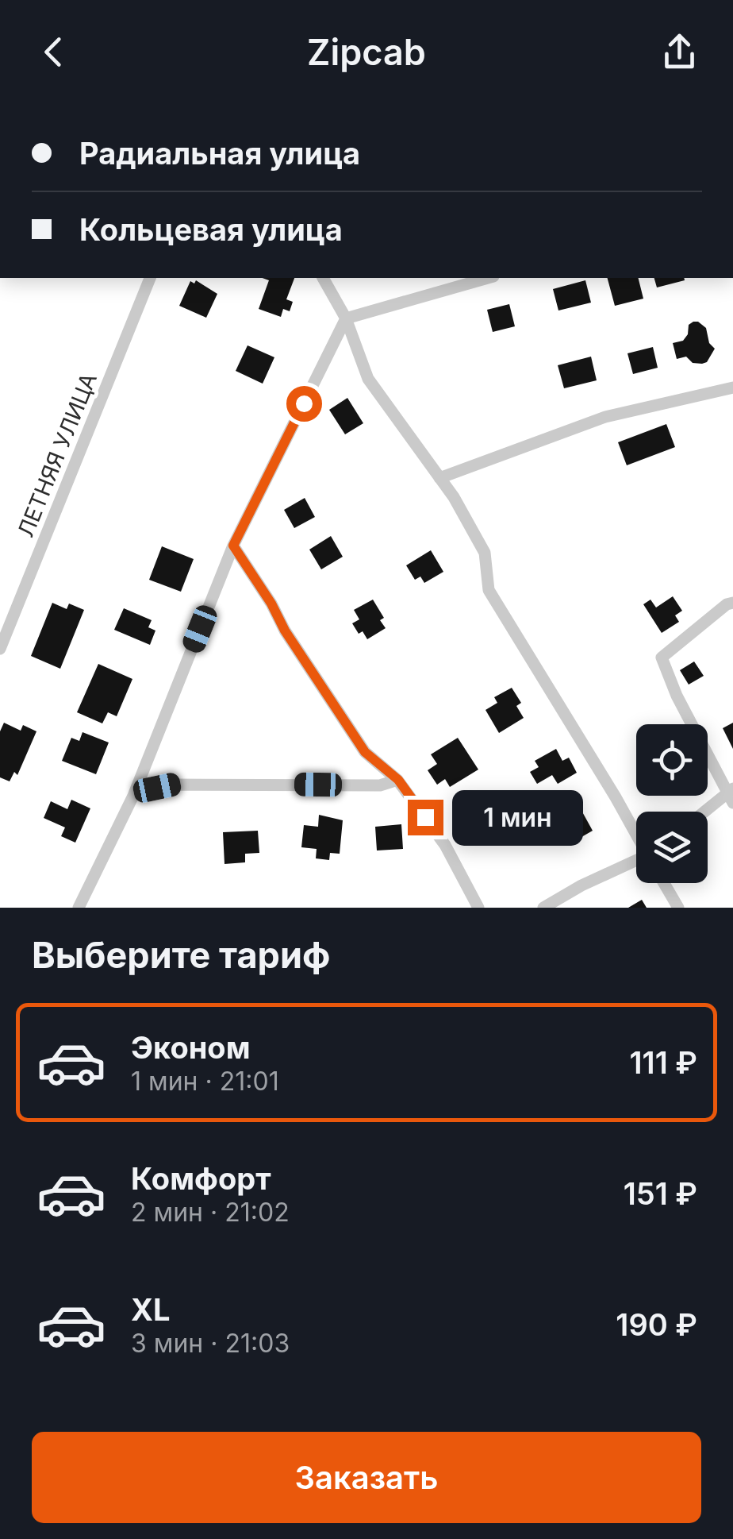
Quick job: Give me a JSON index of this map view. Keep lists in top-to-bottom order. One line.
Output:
{"streets":{"street":["ЛЕТНЯЯ УЛИЦА"]},"page":{"header":"Zipcab","banner":["Радиальная улица","Кольцевая улица"],"bubble":"1 мин","heading":"Выберите тариф","list":[{"name":"Эконом","note":"1 мин · 21:01","value":"111 ₽"},{"name":"Комфорт","note":"2 мин · 21:02","value":"151 ₽"},{"name":"XL","note":"3 мин · 21:03","value":"190 ₽"}],"buttons":"Заказать"}}
